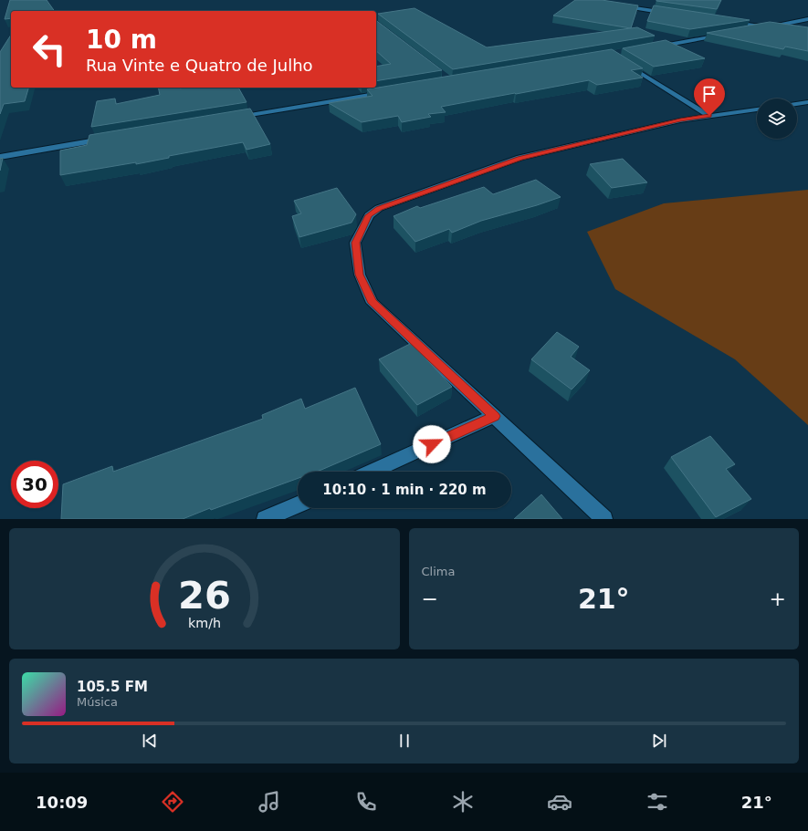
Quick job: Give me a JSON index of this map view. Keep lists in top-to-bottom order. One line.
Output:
{"page":{"turn":["10 m","Rua Vinte e Quatro de Julho"],"limit":"30","trip":"10:10 · 1 min · 220 m","tile":"Clima","heat":["−","21°","+"],"song":["105.5 FM","Música"],"tabs":["10:09","21°"],"gauge":["26","km/h"]}}
